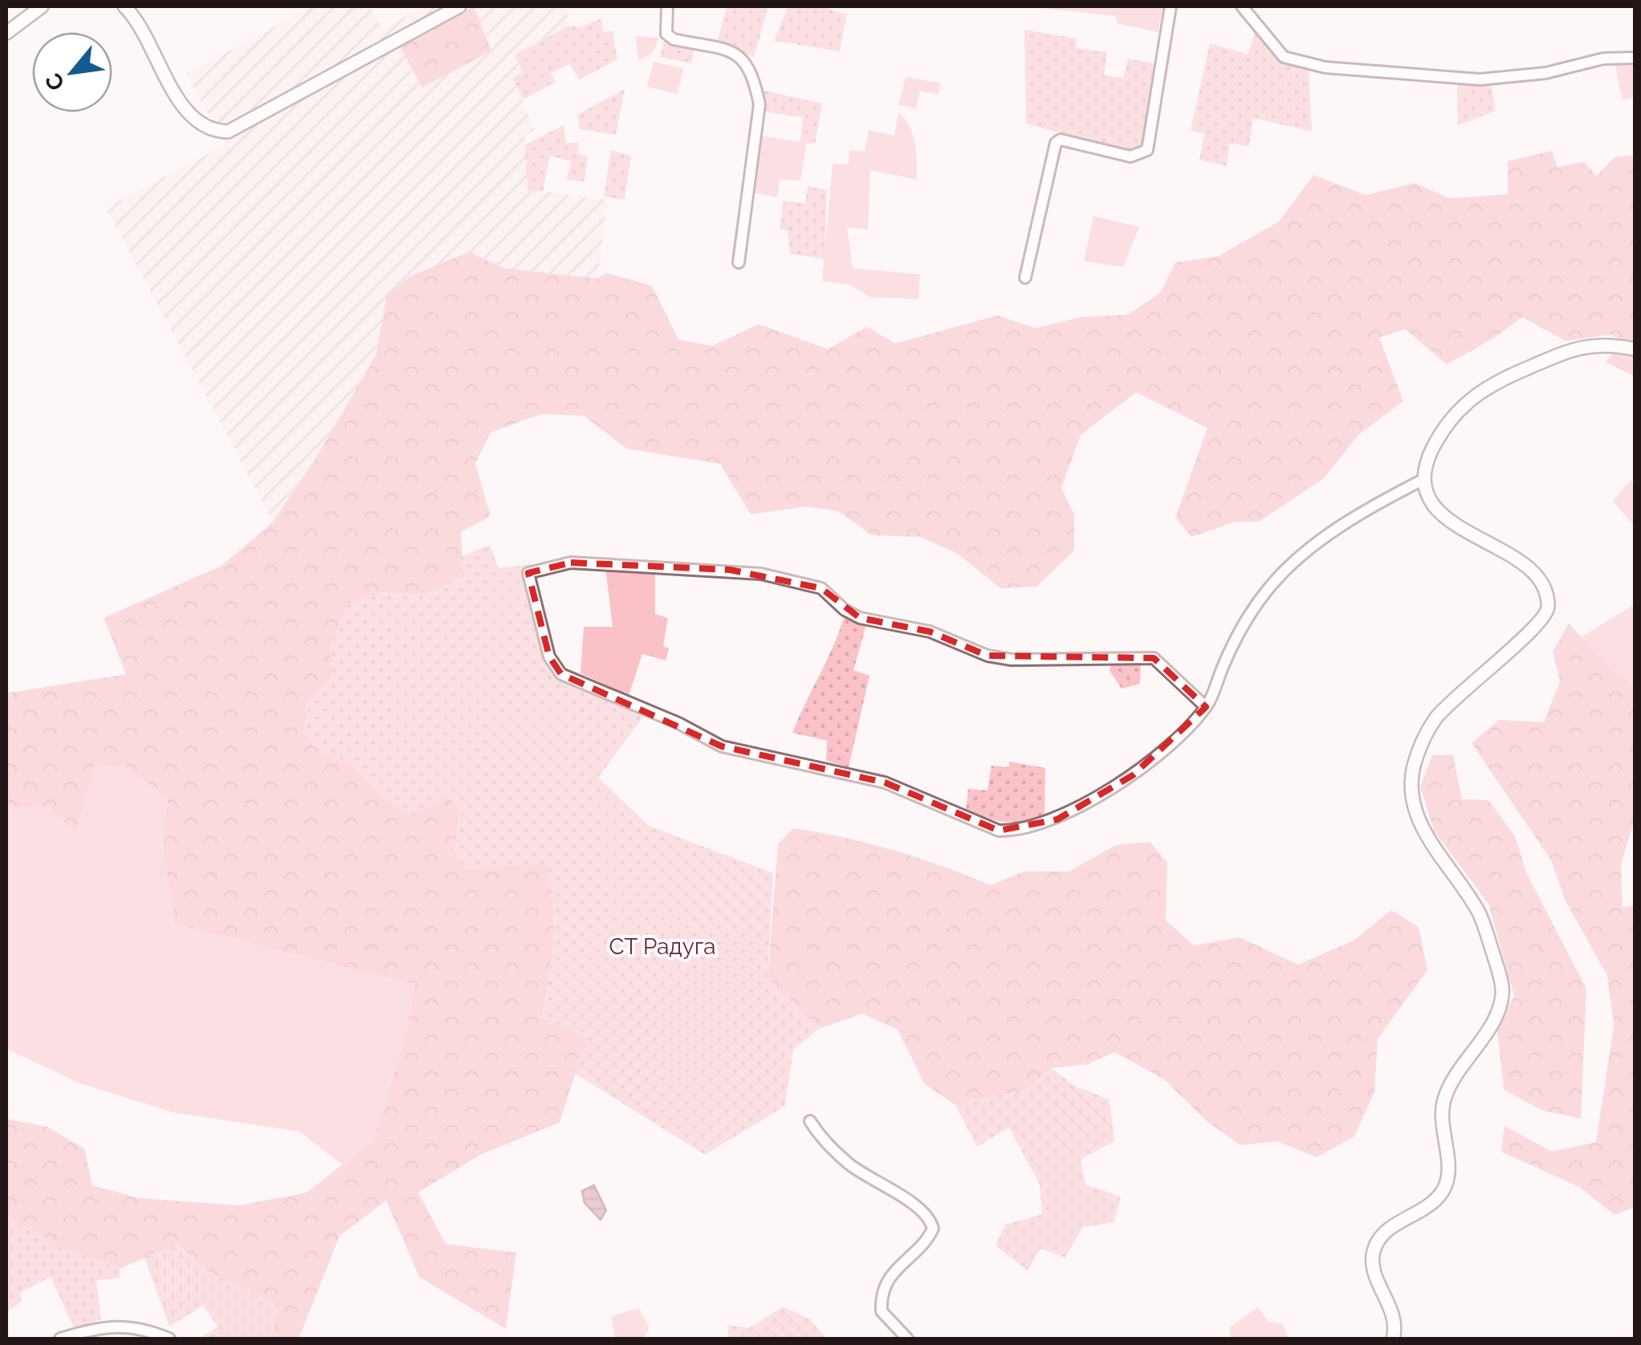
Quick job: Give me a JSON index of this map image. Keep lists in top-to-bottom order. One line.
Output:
{"parks":["СТ Радуга"],"north":"bottom left"}
